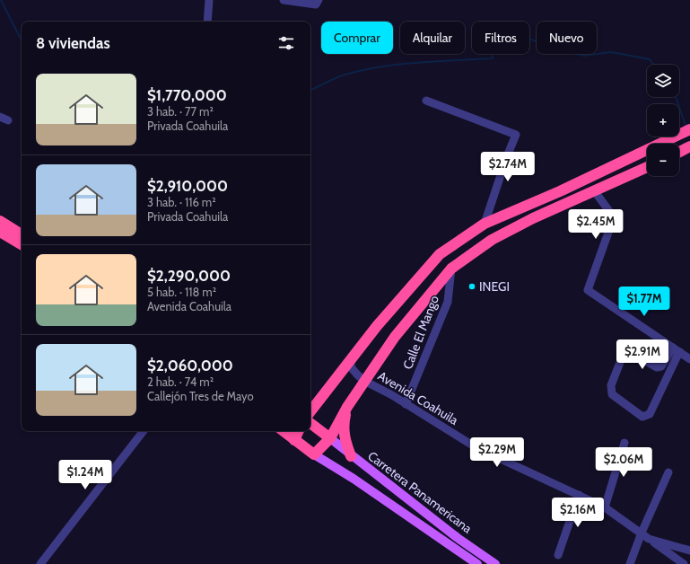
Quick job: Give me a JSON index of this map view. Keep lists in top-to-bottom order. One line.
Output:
{"streets":{"main road":["Carretera Panamericana"],"street":["Calle El Mango","Avenida Coahuila"]},"crossings":[["Calle El Mango","Avenida Coahuila"]],"places":["INEGI"],"page":{"chip":["Comprar","Alquilar","Filtros","Nuevo"],"heading":"8 viviendas","map_buttons":["+","−"],"list":[{"name":"$1,770,000","note":"3 hab. · 77 m² · Privada Coahuila"},{"name":"$2,910,000","note":"3 hab. · 116 m² · Privada Coahuila"},{"name":"$2,290,000","note":"5 hab. · 118 m² · Avenida Coahuila"},{"name":"$2,060,000","note":"2 hab. · 74 m² · Callejón Tres de Mayo"}],"price":["$2.74M","$2.45M","$1.77M","$2.91M","$2.29M","$2.06M","$1.24M","$2.16M"]}}
